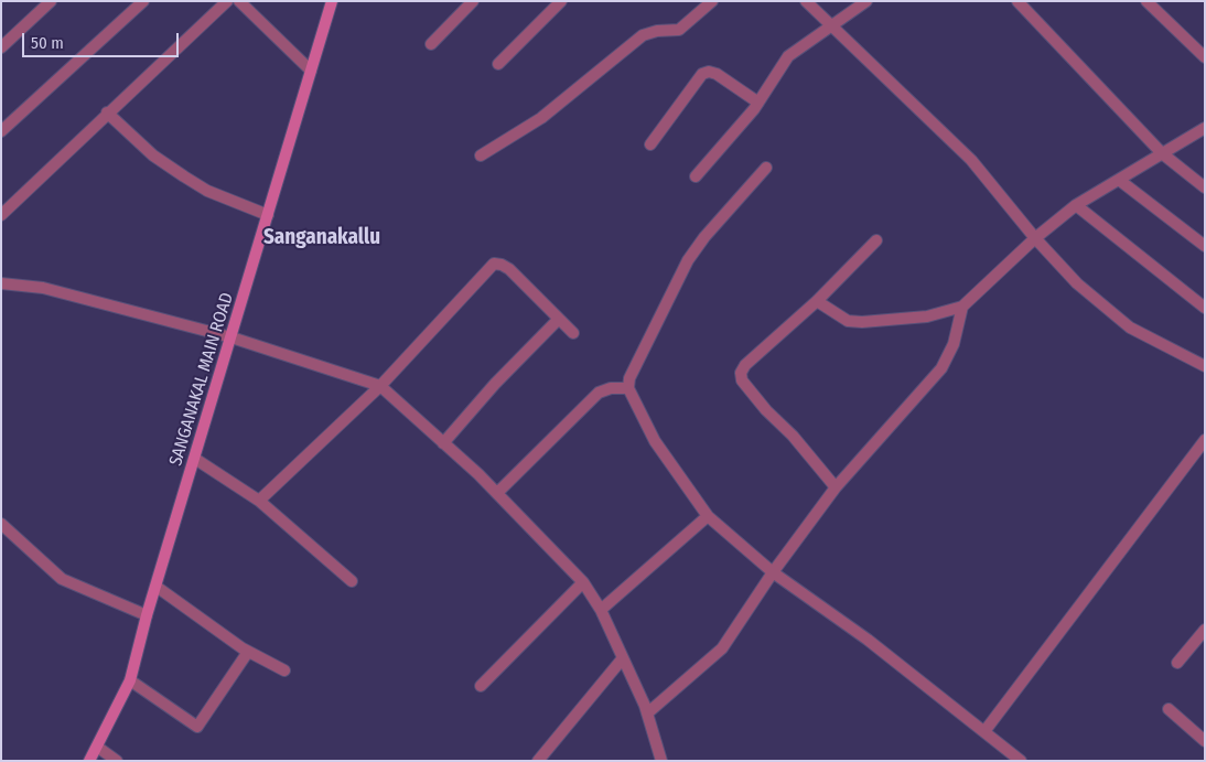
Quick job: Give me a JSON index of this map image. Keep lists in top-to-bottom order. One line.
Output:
{"streets":{"street":["SANGANAKAL MAIN ROAD"]},"districts":["Sanganakallu"],"scale_bar":"50 m"}
